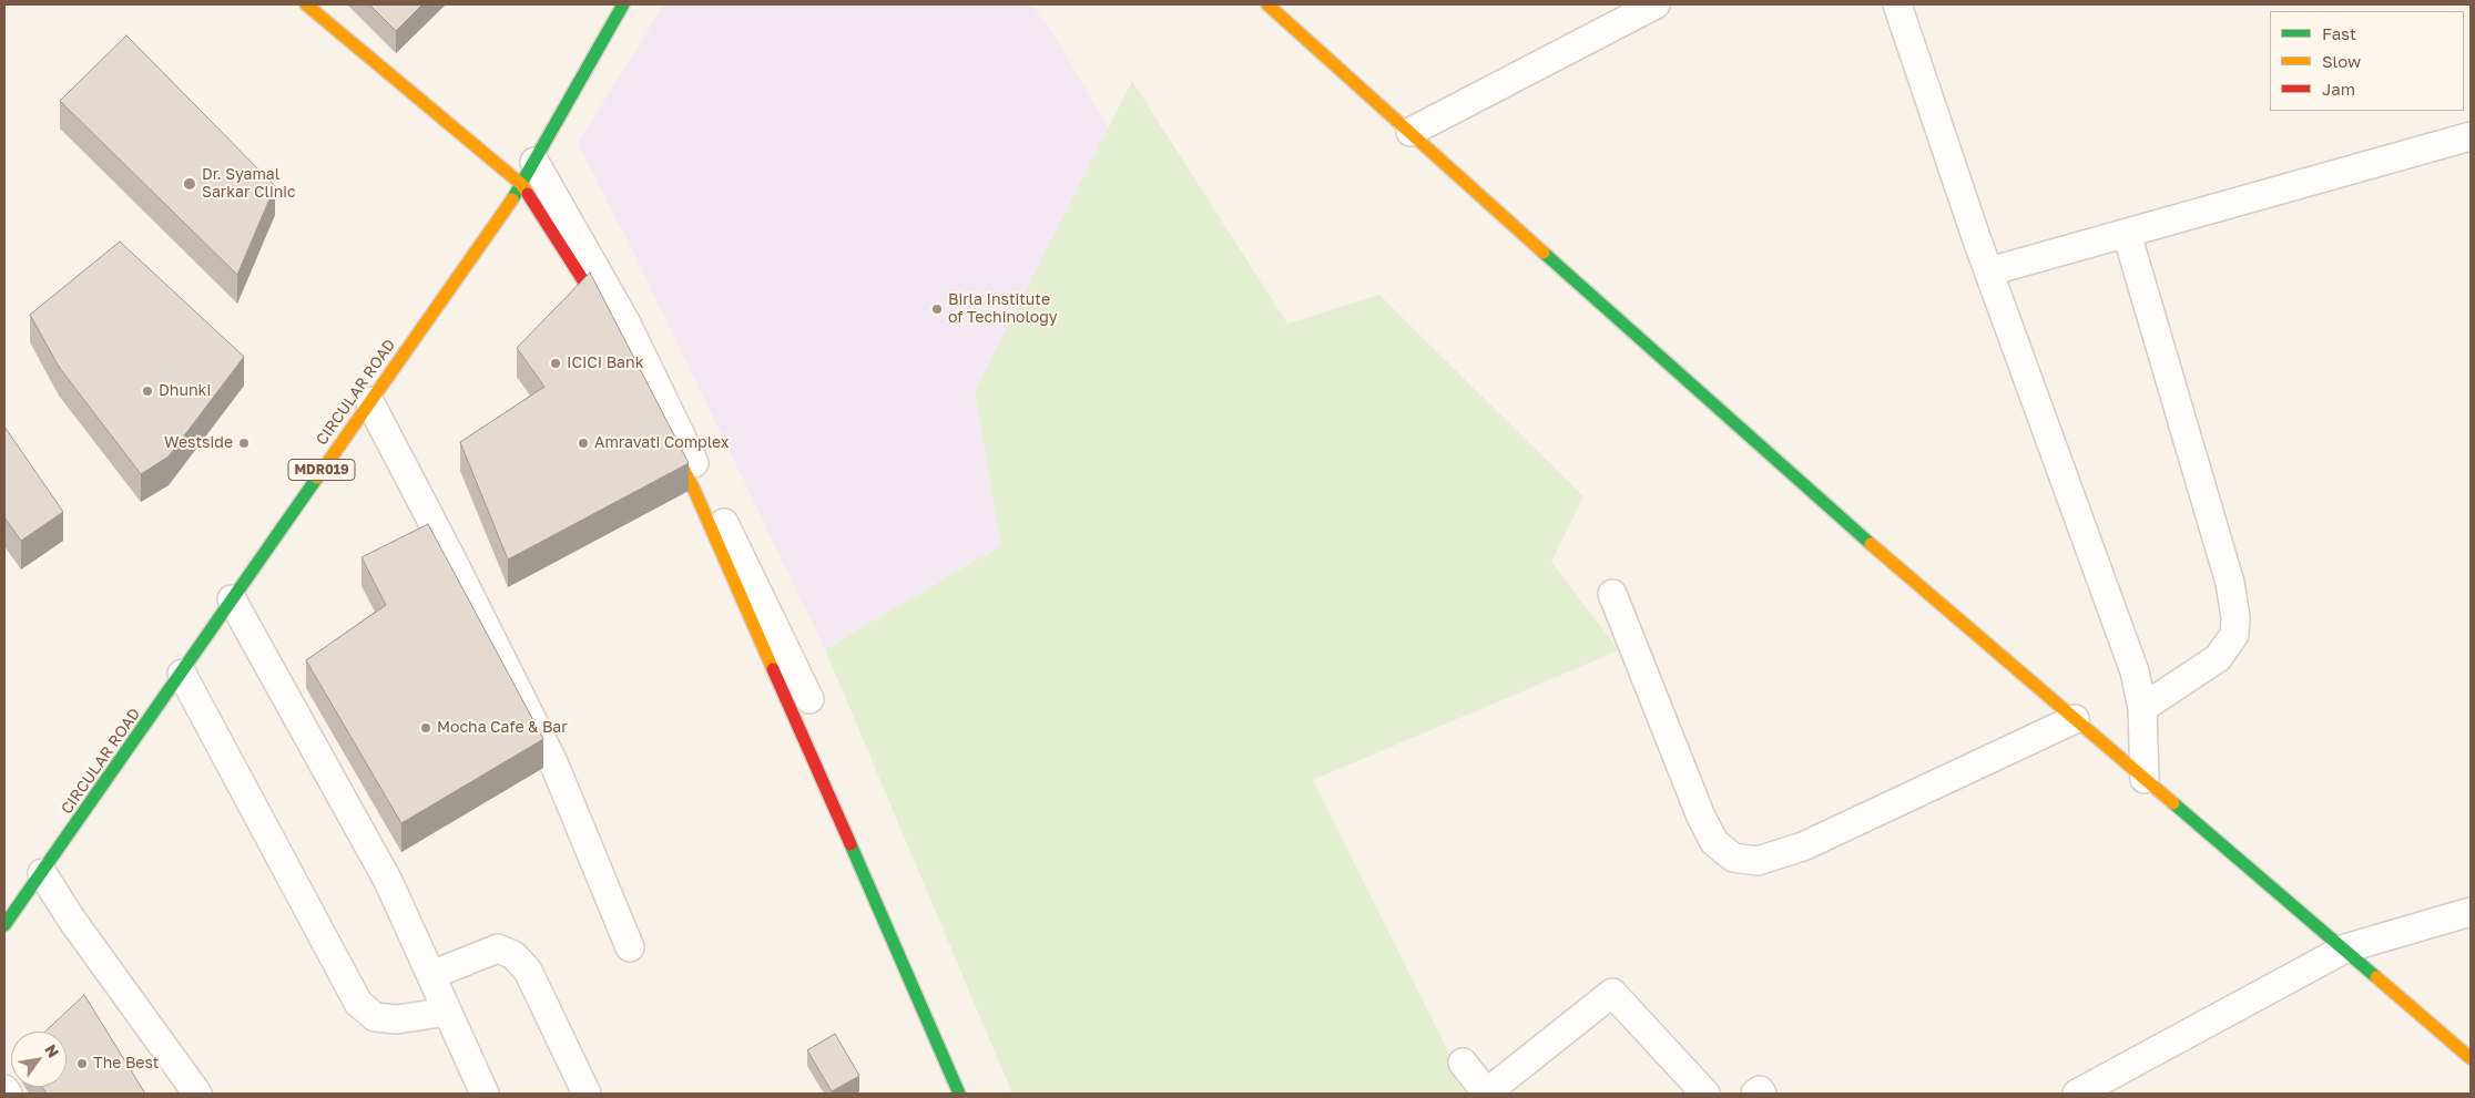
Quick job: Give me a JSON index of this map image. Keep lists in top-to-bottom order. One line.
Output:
{"streets":{"main road":["CIRCULAR ROAD","MDR019"]},"places":["Dr. Syamal Sarkar Clinic","Birla Institute of Techinology","ICICI Bank","Dhunki","Westside","Amravati Complex","Mocha Cafe & Bar","The Best"],"legend":["Fast","Slow","Jam"],"north":"top right"}
